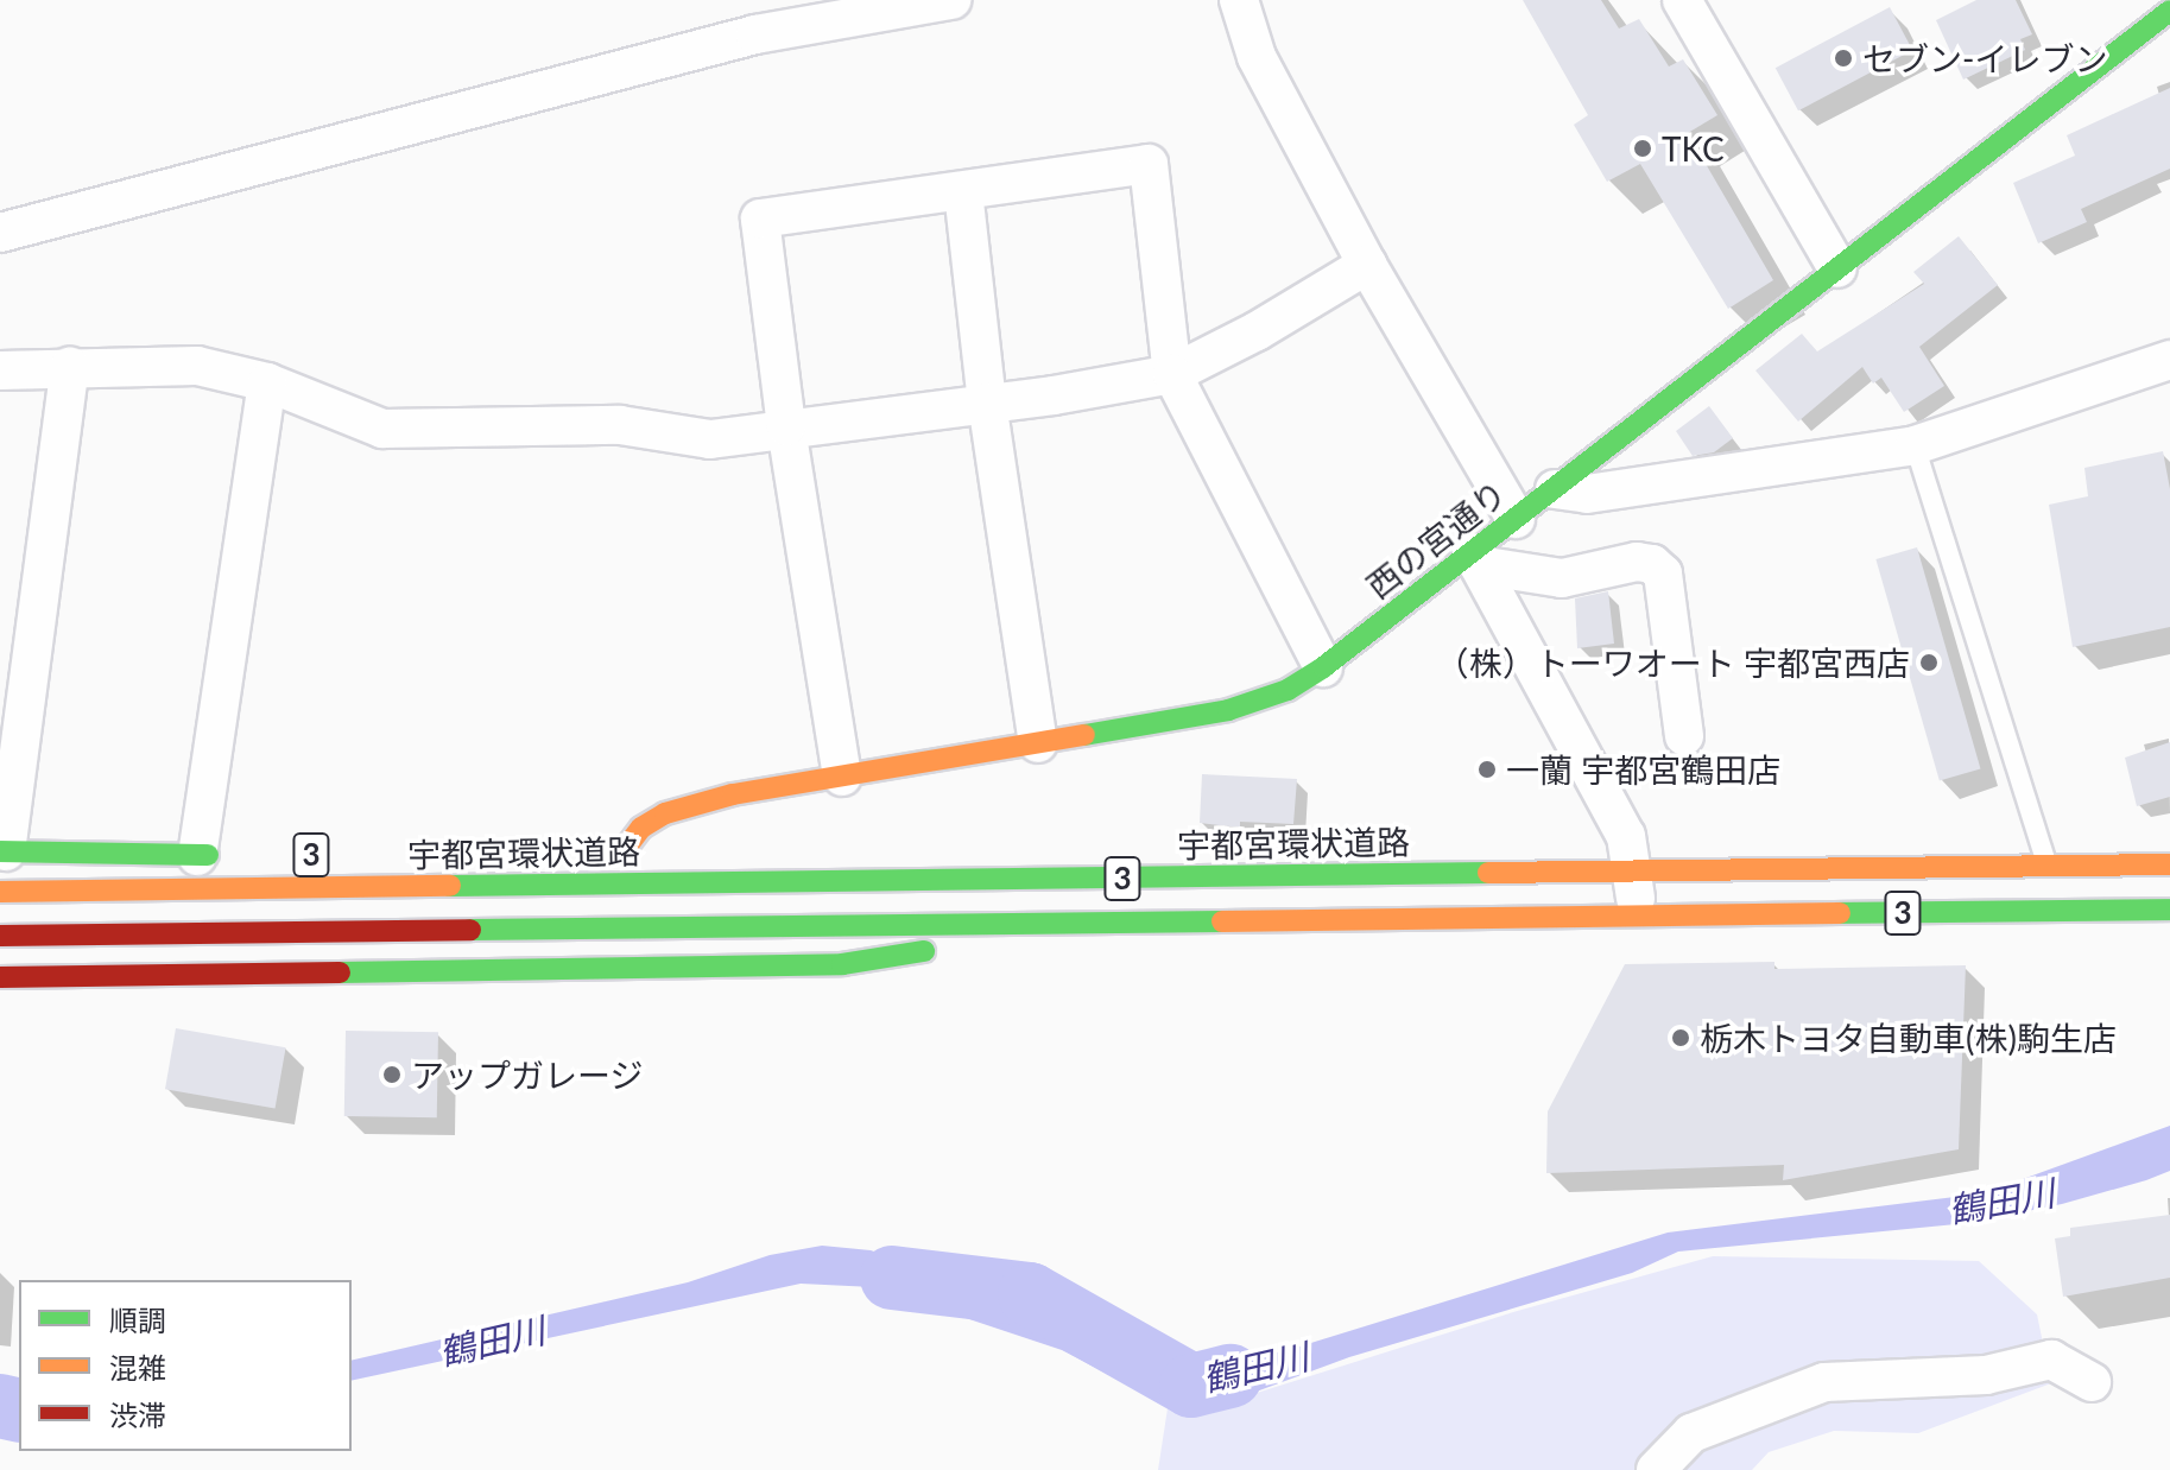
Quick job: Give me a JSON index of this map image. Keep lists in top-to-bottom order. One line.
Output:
{"streets":{"main road":["西の宮通り","宇都宮環状道路","3"]},"crossings":[["宇都宮環状道路","3"]],"water":["鶴田川"],"places":["セブン-イレブン","TKC","（株）トーワオート 宇都宮西店","一蘭 宇都宮鶴田店","栃木トヨタ自動車(株)駒生店","アップガレージ"],"legend":["順調","混雑","渋滞"]}
